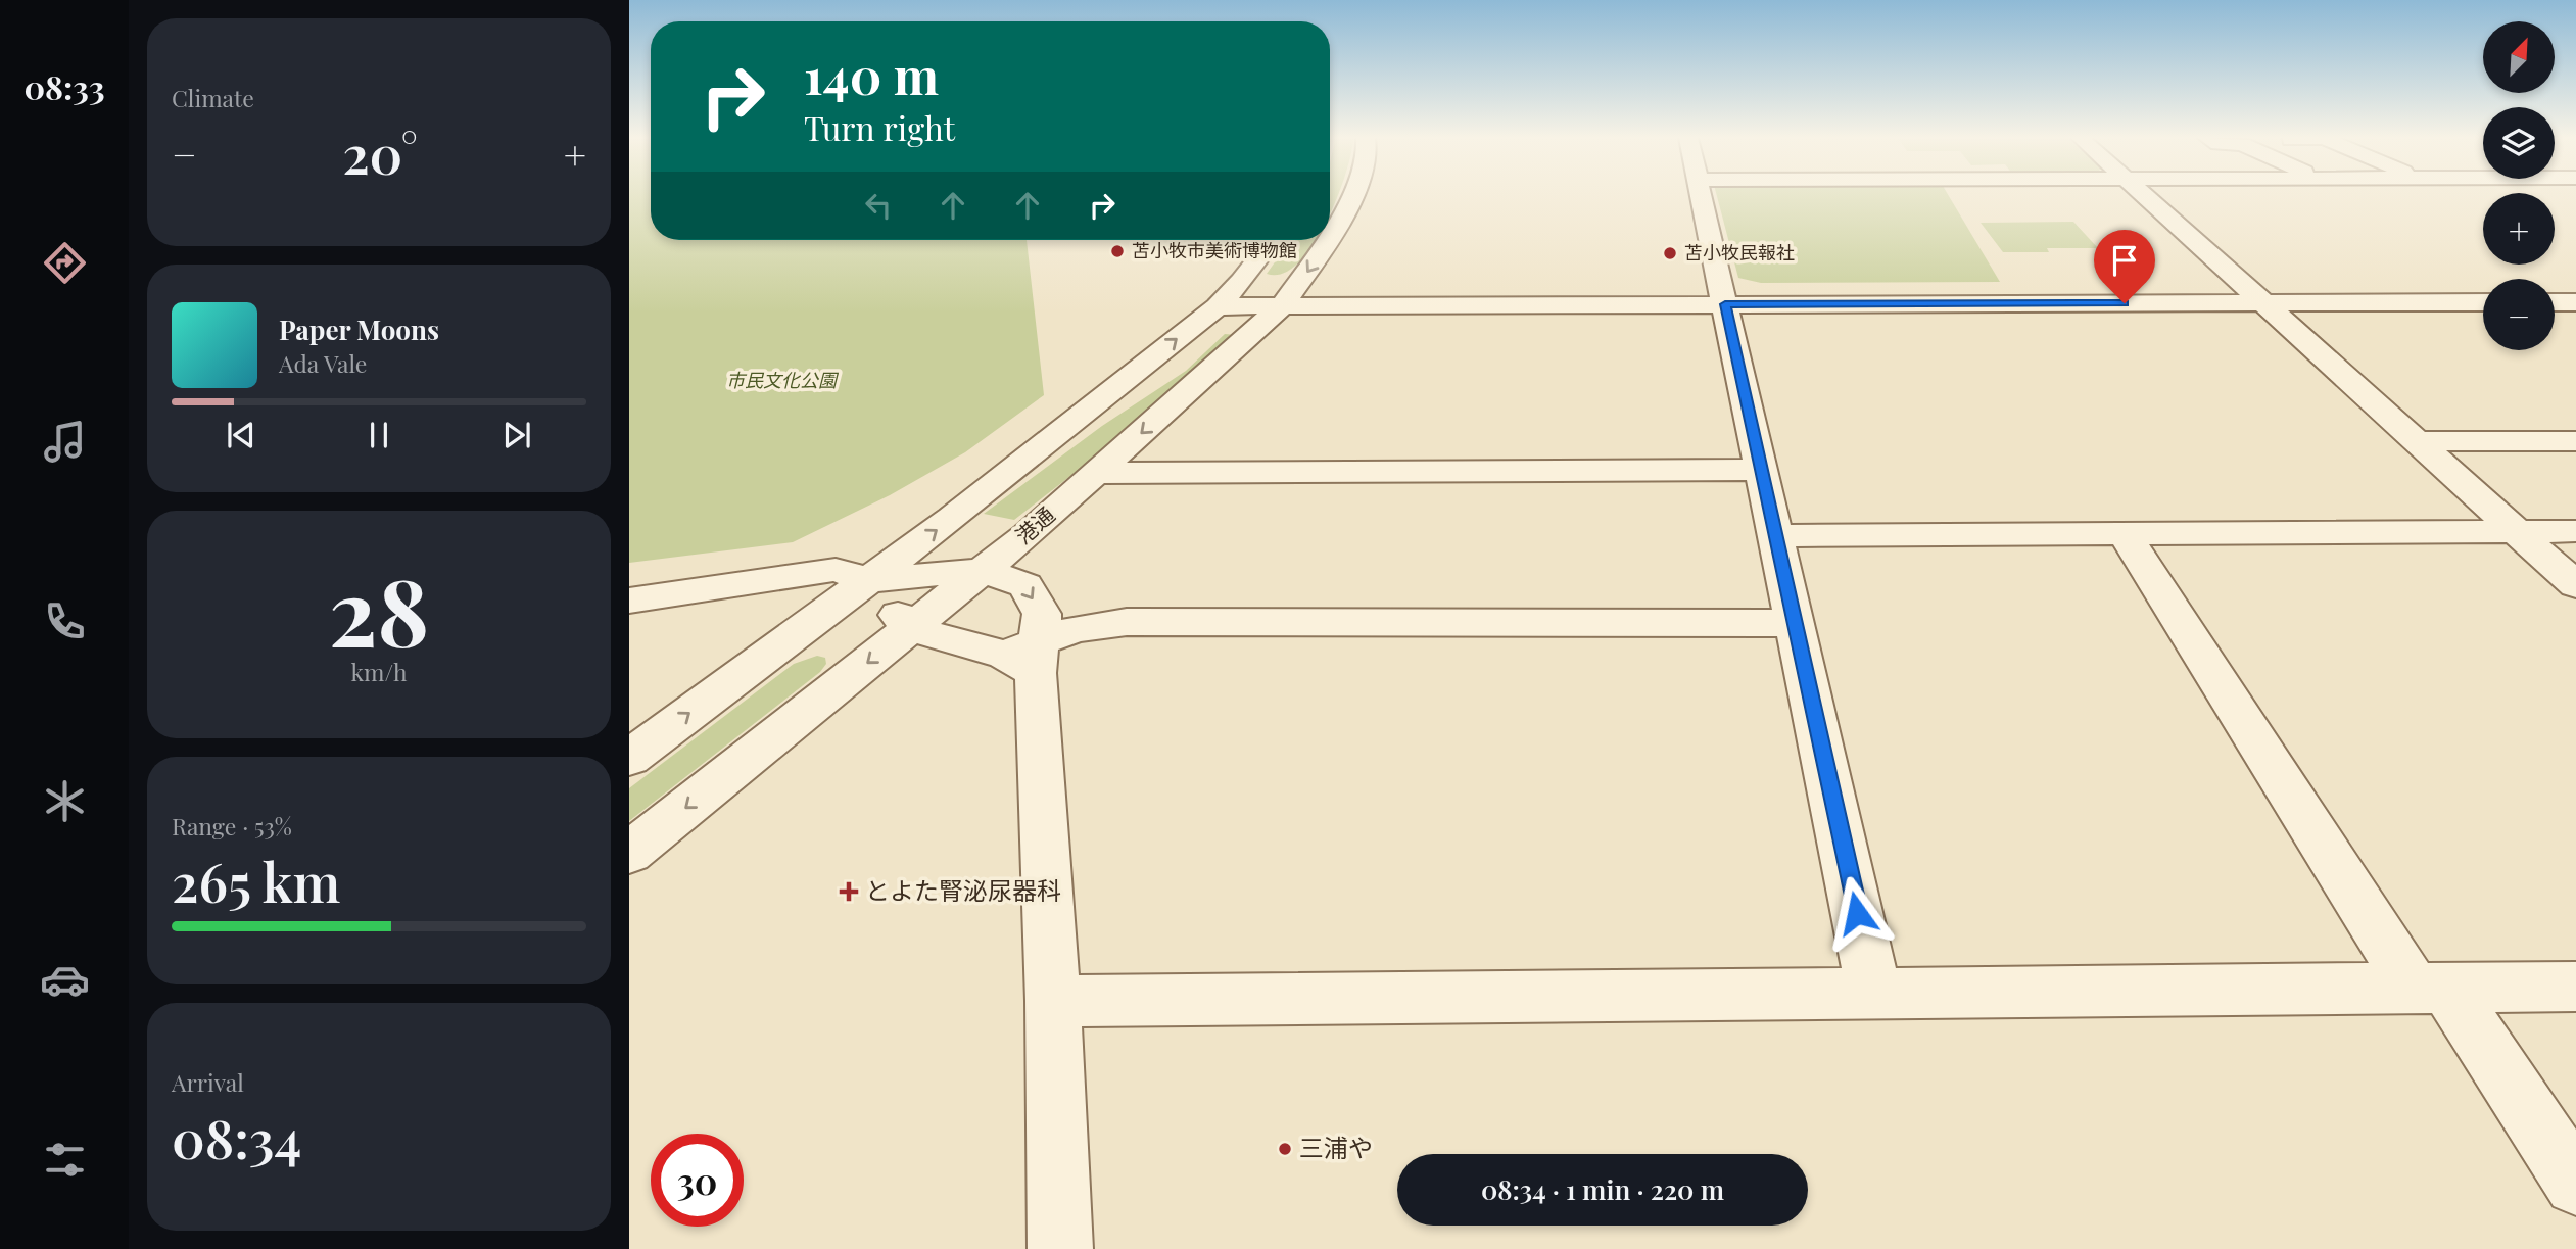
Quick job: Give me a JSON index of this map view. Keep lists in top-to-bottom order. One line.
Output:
{"streets":{"street":["港通"]},"parks":["市民文化公園"],"places":{"other":["苫小牧市美術博物館","苫小牧民報社","三浦や"],"health":["とよた腎泌尿器科"]},"north":"top right","page":{"tabs":"08:33","tile":["Climate",["28","km/h"],["Range · 53%","265 km"],["Arrival","08:34"]],"map_buttons":["+","−"],"turn":["140 m","Turn right"],"heat":["−","20°","+"],"song":["Paper Moons","Ada Vale"],"limit":"30","trip":"08:34 · 1 min · 220 m"}}
